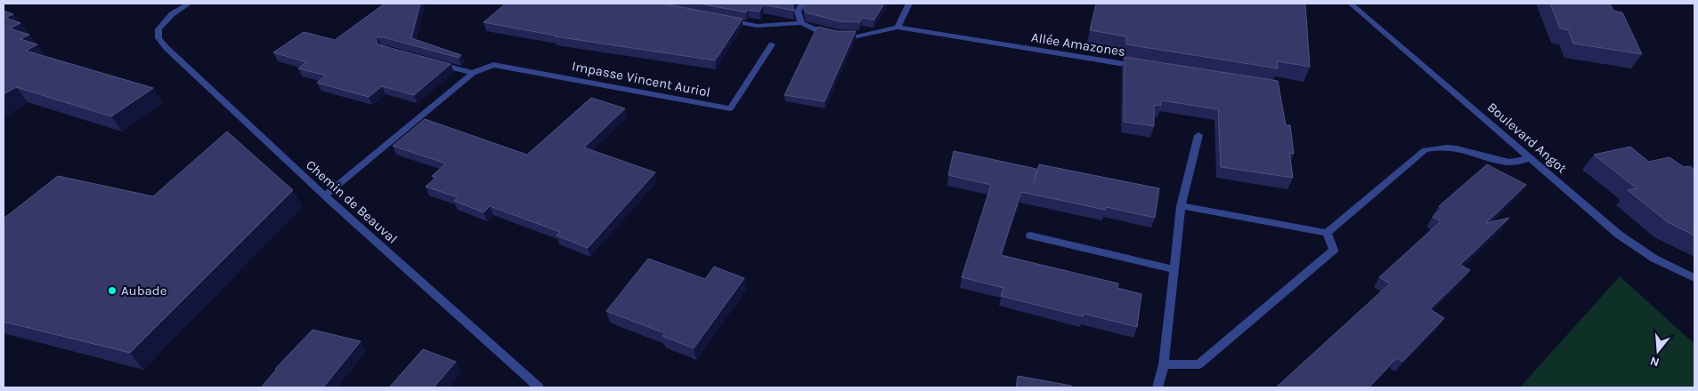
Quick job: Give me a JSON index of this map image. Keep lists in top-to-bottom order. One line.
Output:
{"streets":{"street":["Allée Amazones","Impasse Vincent Auriol","Boulevard Angot","Chemin de Beauval"]},"crossings":[["Impasse Vincent Auriol","Chemin de Beauval"]],"places":["Aubade"],"north":"bottom"}
